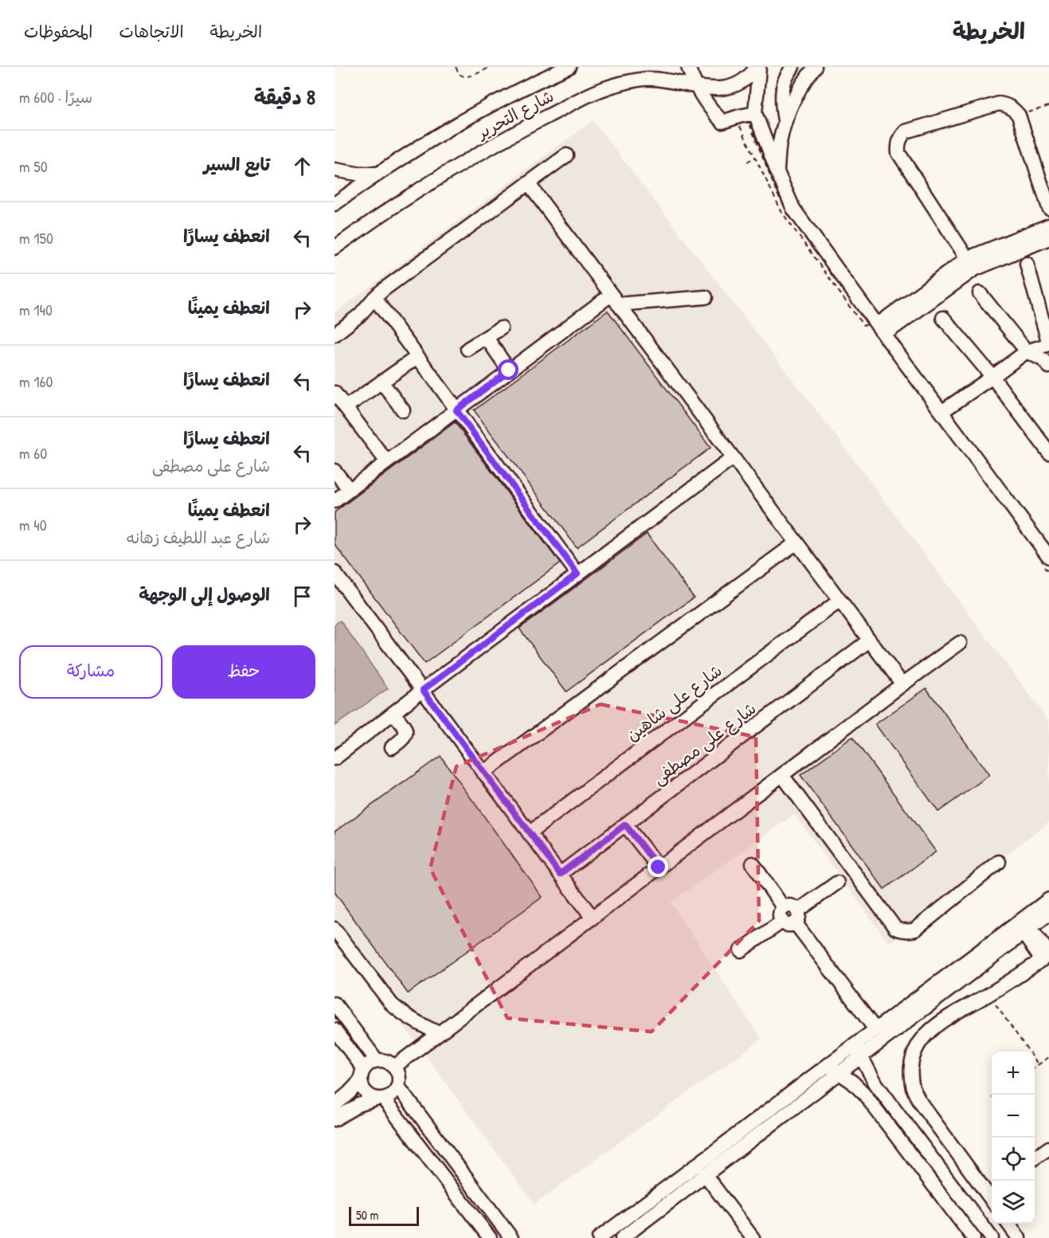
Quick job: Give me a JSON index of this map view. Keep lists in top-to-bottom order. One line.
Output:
{"streets":{"street":["شارع التحرير","شارع على شاهين","شارع على مصطفى"]},"scale_bar":"50 m","page":{"header":"الخريطة","nav":["الخريطة","الاتجاهات","المحفوظات"],"heading":["8 دقيقة","سيرًا · 600 m"],"list":[["تابع السير","50 m"],["انعطف يسارًا","150 m"],["انعطف يمينًا","140 m"],["انعطف يسارًا","160 m"],["انعطف يسارًا","شارع على مصطفى","60 m"],["انعطف يمينًا","شارع عبد اللطيف زهانه","40 m"],"الوصول إلى الوجهة"],"buttons":["حفظ","مشاركة"],"map_buttons":["+","−"],"scale":"50 m"}}
